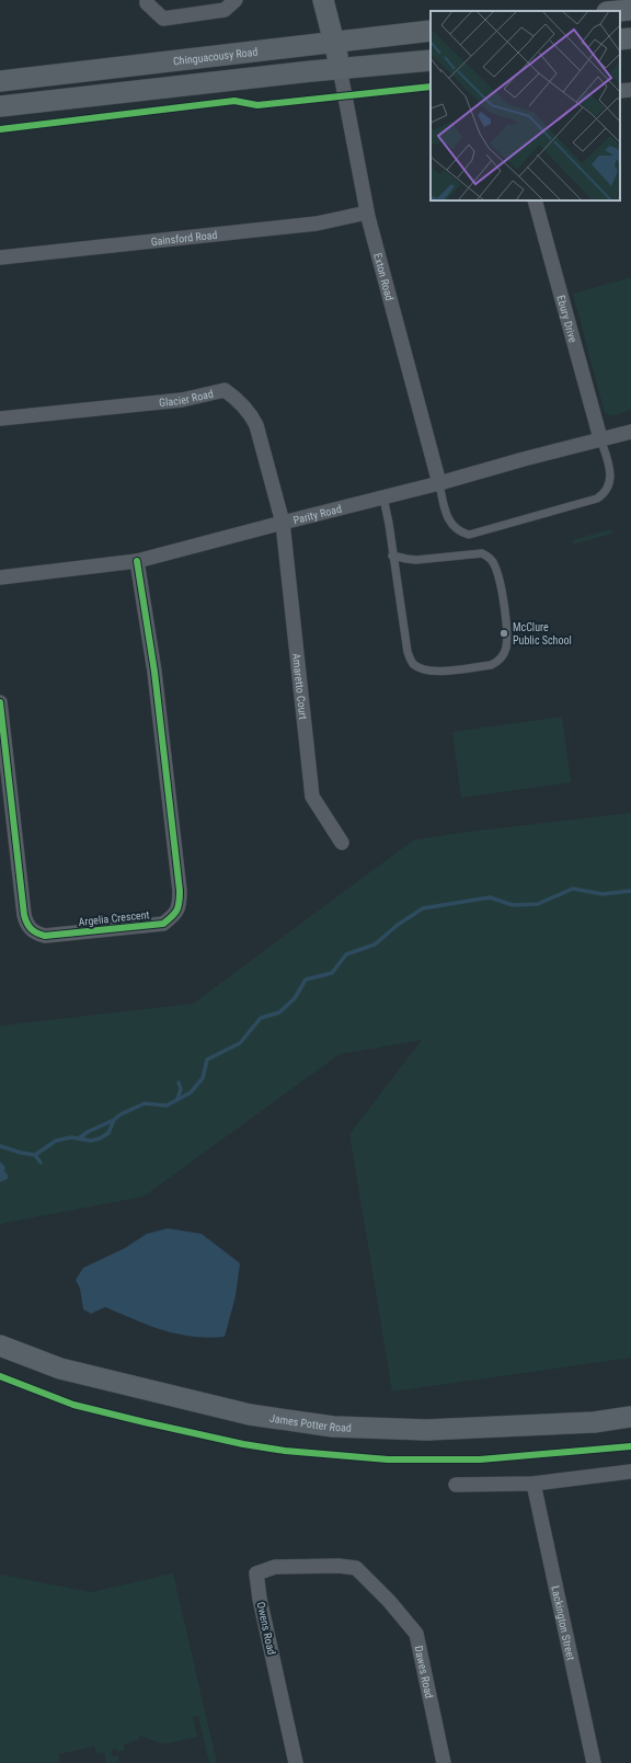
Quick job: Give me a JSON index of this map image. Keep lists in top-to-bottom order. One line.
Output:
{"streets":{"main road":["Chinguacousy Road","James Potter Road"],"street":["Gainsford Road","Exton Road","Ebury Drive","Glacier Road","Parity Road","Amaretto Court","Argelia Crescent","Lackington Street","Owens Road","Dawes Road"]},"crossings":[["Gainsford Road","Exton Road"],["Exton Road","Parity Road"],["Ebury Drive","Parity Road"],["Glacier Road","Parity Road"],["Glacier Road","Amaretto Court"],["Parity Road","Amaretto Court"],["Parity Road","Argelia Crescent"],["Owens Road","Dawes Road"]],"places":["McClure Public School"]}
